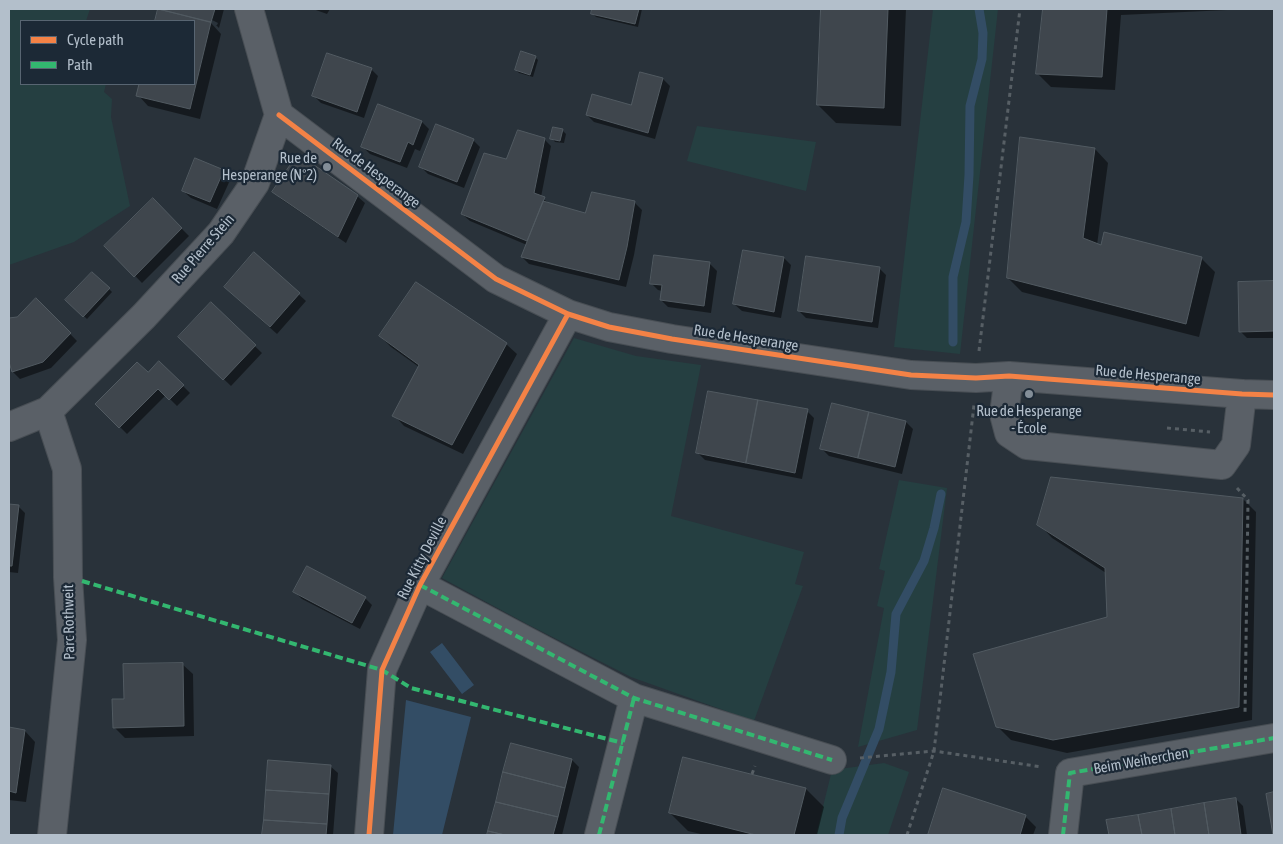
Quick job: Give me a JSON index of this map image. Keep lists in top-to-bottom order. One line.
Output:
{"streets":{"street":["Rue de Hesperange","Rue Pierre Stein","Rue Kitty Deville","Parc Rothweit","Beim Weiherchen"]},"crossings":[["Rue de Hesperange","Rue Pierre Stein"],["Rue de Hesperange","Rue Kitty Deville"],["Rue Pierre Stein","Parc Rothweit"]],"places":["Rue de Hesperange (N°2)","Rue de Hesperange - École"],"legend":["Cycle path","Path"]}
